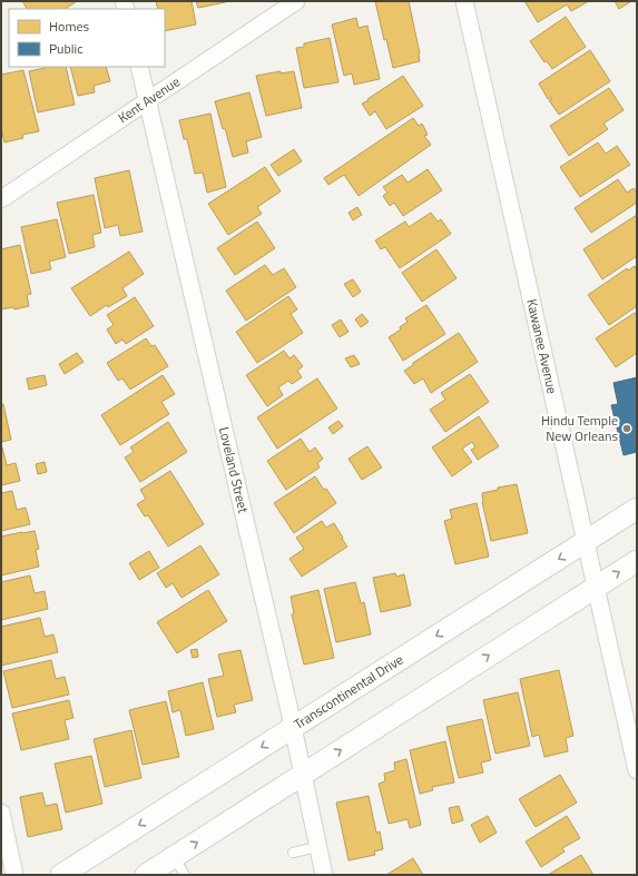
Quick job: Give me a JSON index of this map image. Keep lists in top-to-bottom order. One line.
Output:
{"streets":{"street":["Kent Avenue","Kawanee Avenue","Loveland Street","Transcontinental Drive"]},"crossings":[["Kent Avenue","Loveland Street"],["Kawanee Avenue","Transcontinental Drive"],["Loveland Street","Transcontinental Drive"]],"places":["Hindu Temple New Orleans"],"legend":["Homes","Public"]}
